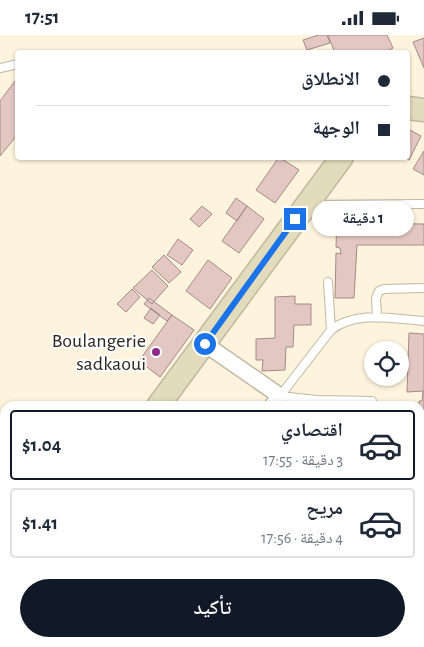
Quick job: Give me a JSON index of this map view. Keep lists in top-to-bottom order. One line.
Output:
{"places":["Boulangerie sadkaoui"],"page":{"status":"17:51","banner":["الانطلاق","الوجهة"],"bubble":"1 دقيقة","list":[{"name":"اقتصادي","note":"3 دقيقة · 17:55","value":"$1.04"},{"name":"مريح","note":"4 دقيقة · 17:56","value":"$1.41"}],"buttons":"تأكيد"}}
